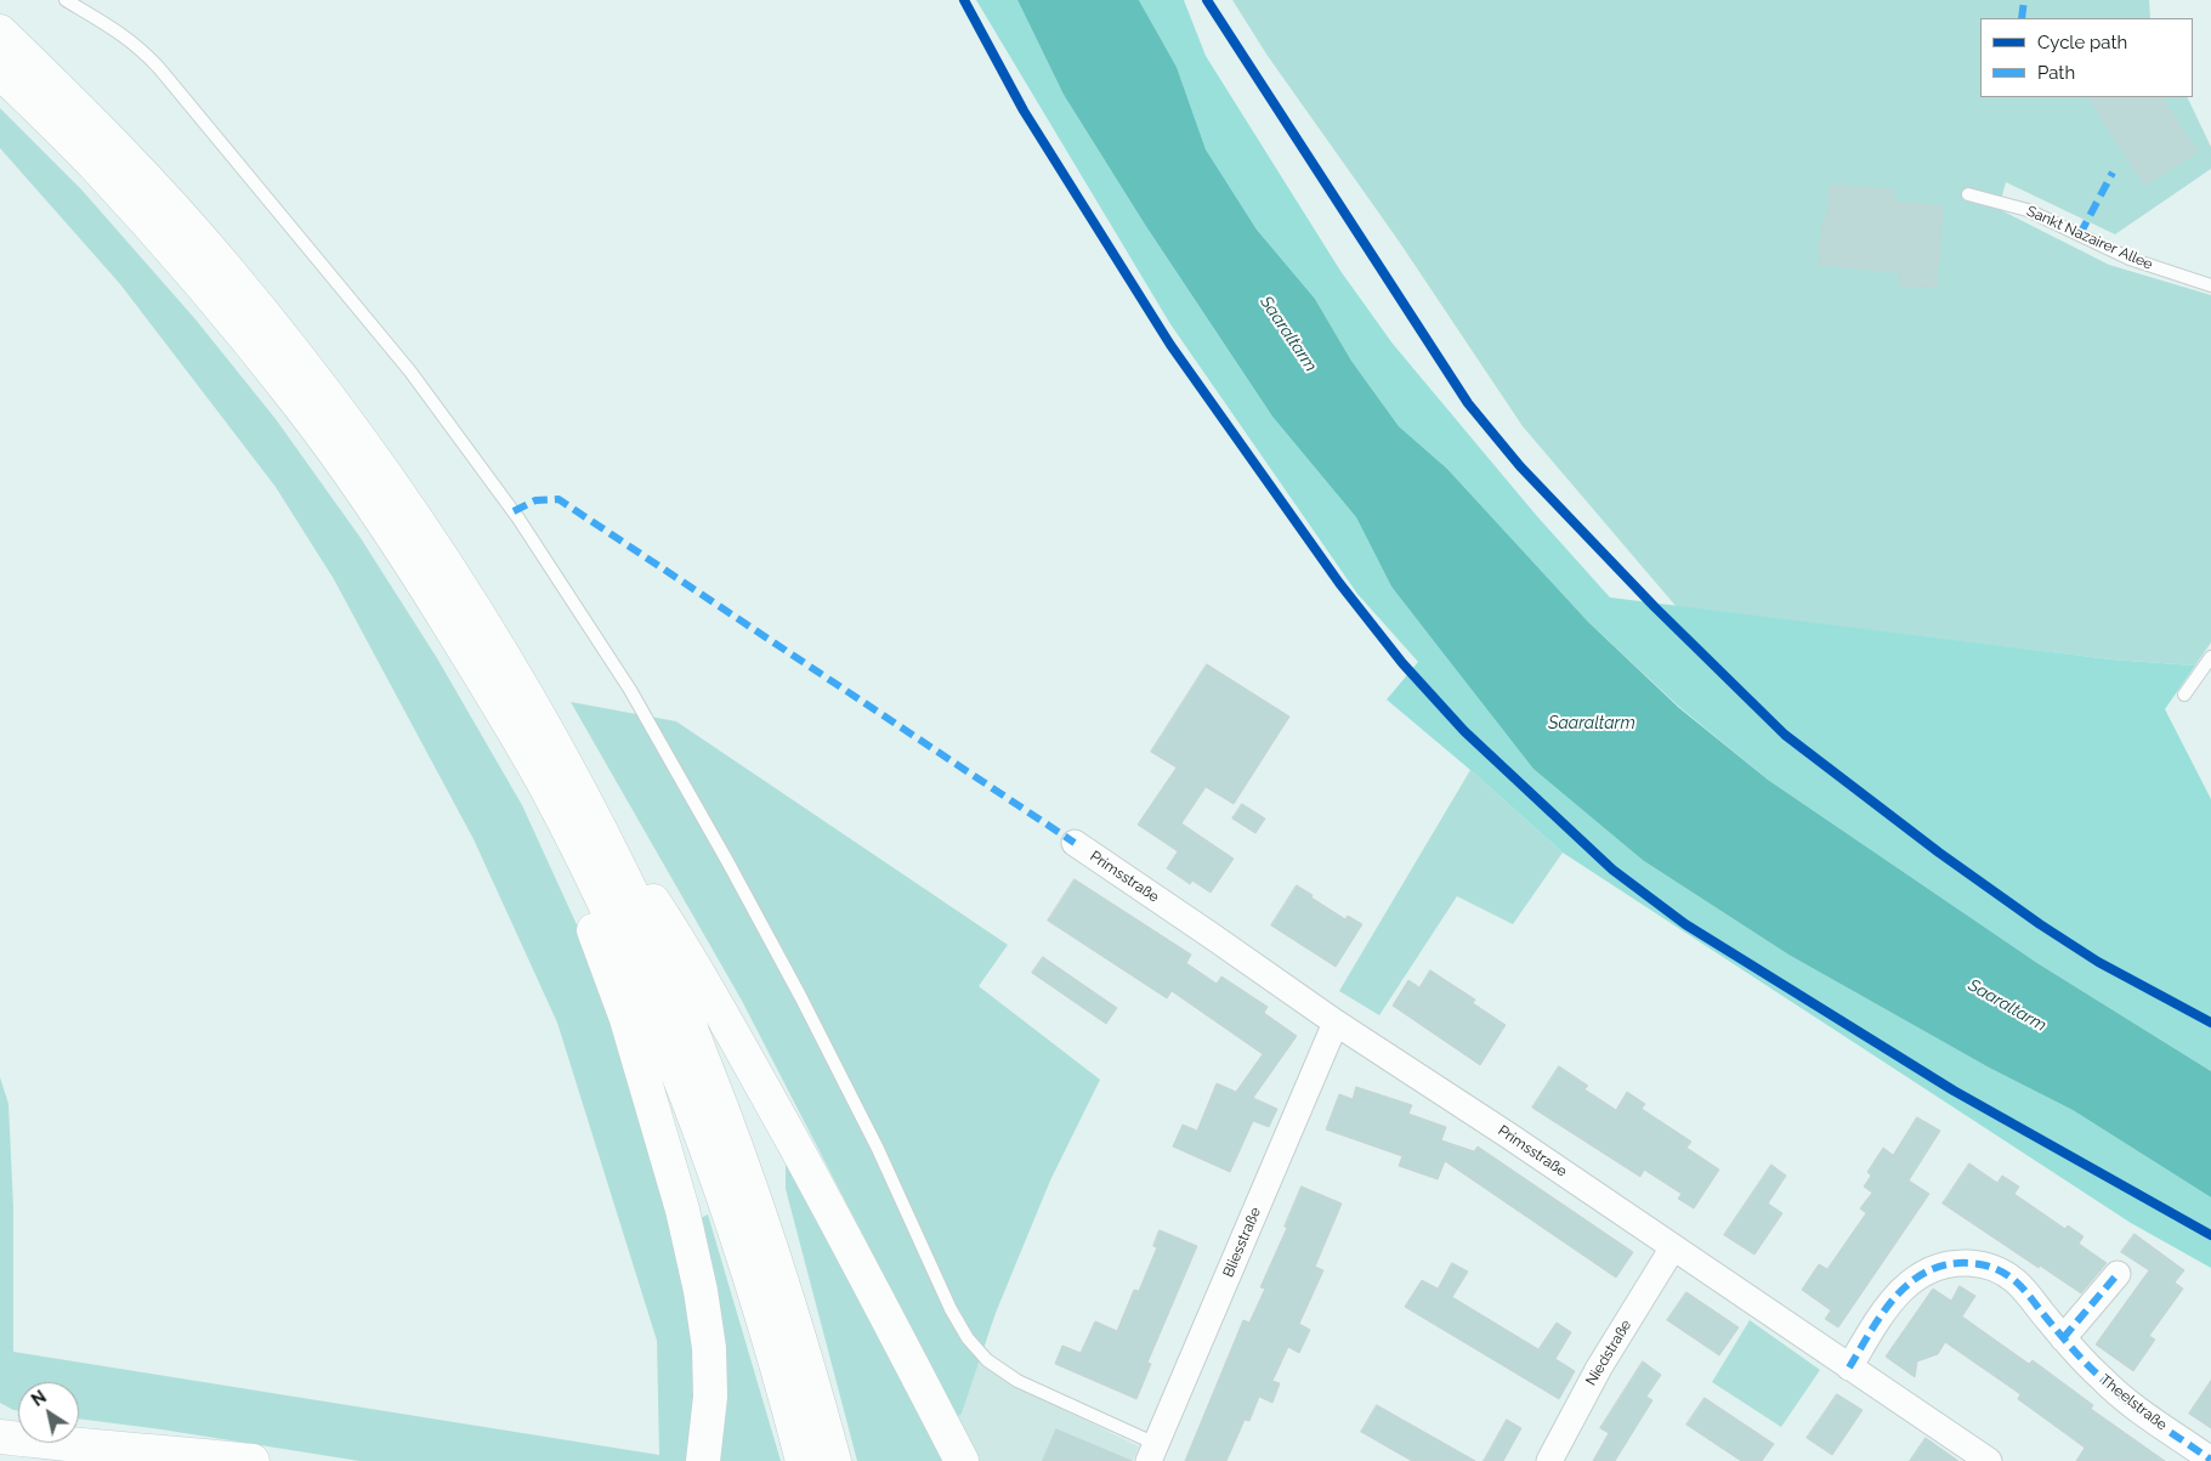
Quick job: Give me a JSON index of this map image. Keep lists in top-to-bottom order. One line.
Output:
{"streets":{"street":["Primsstraße","Bliesstraße","Niedstraße","Theelstraße"],"lane":["Sankt Nazairer Allee"]},"crossings":[["Primsstraße","Bliesstraße"],["Primsstraße","Niedstraße"],["Primsstraße","Theelstraße"]],"water":["Saaraltarm"],"legend":["Cycle path","Path"],"north":"top left"}
